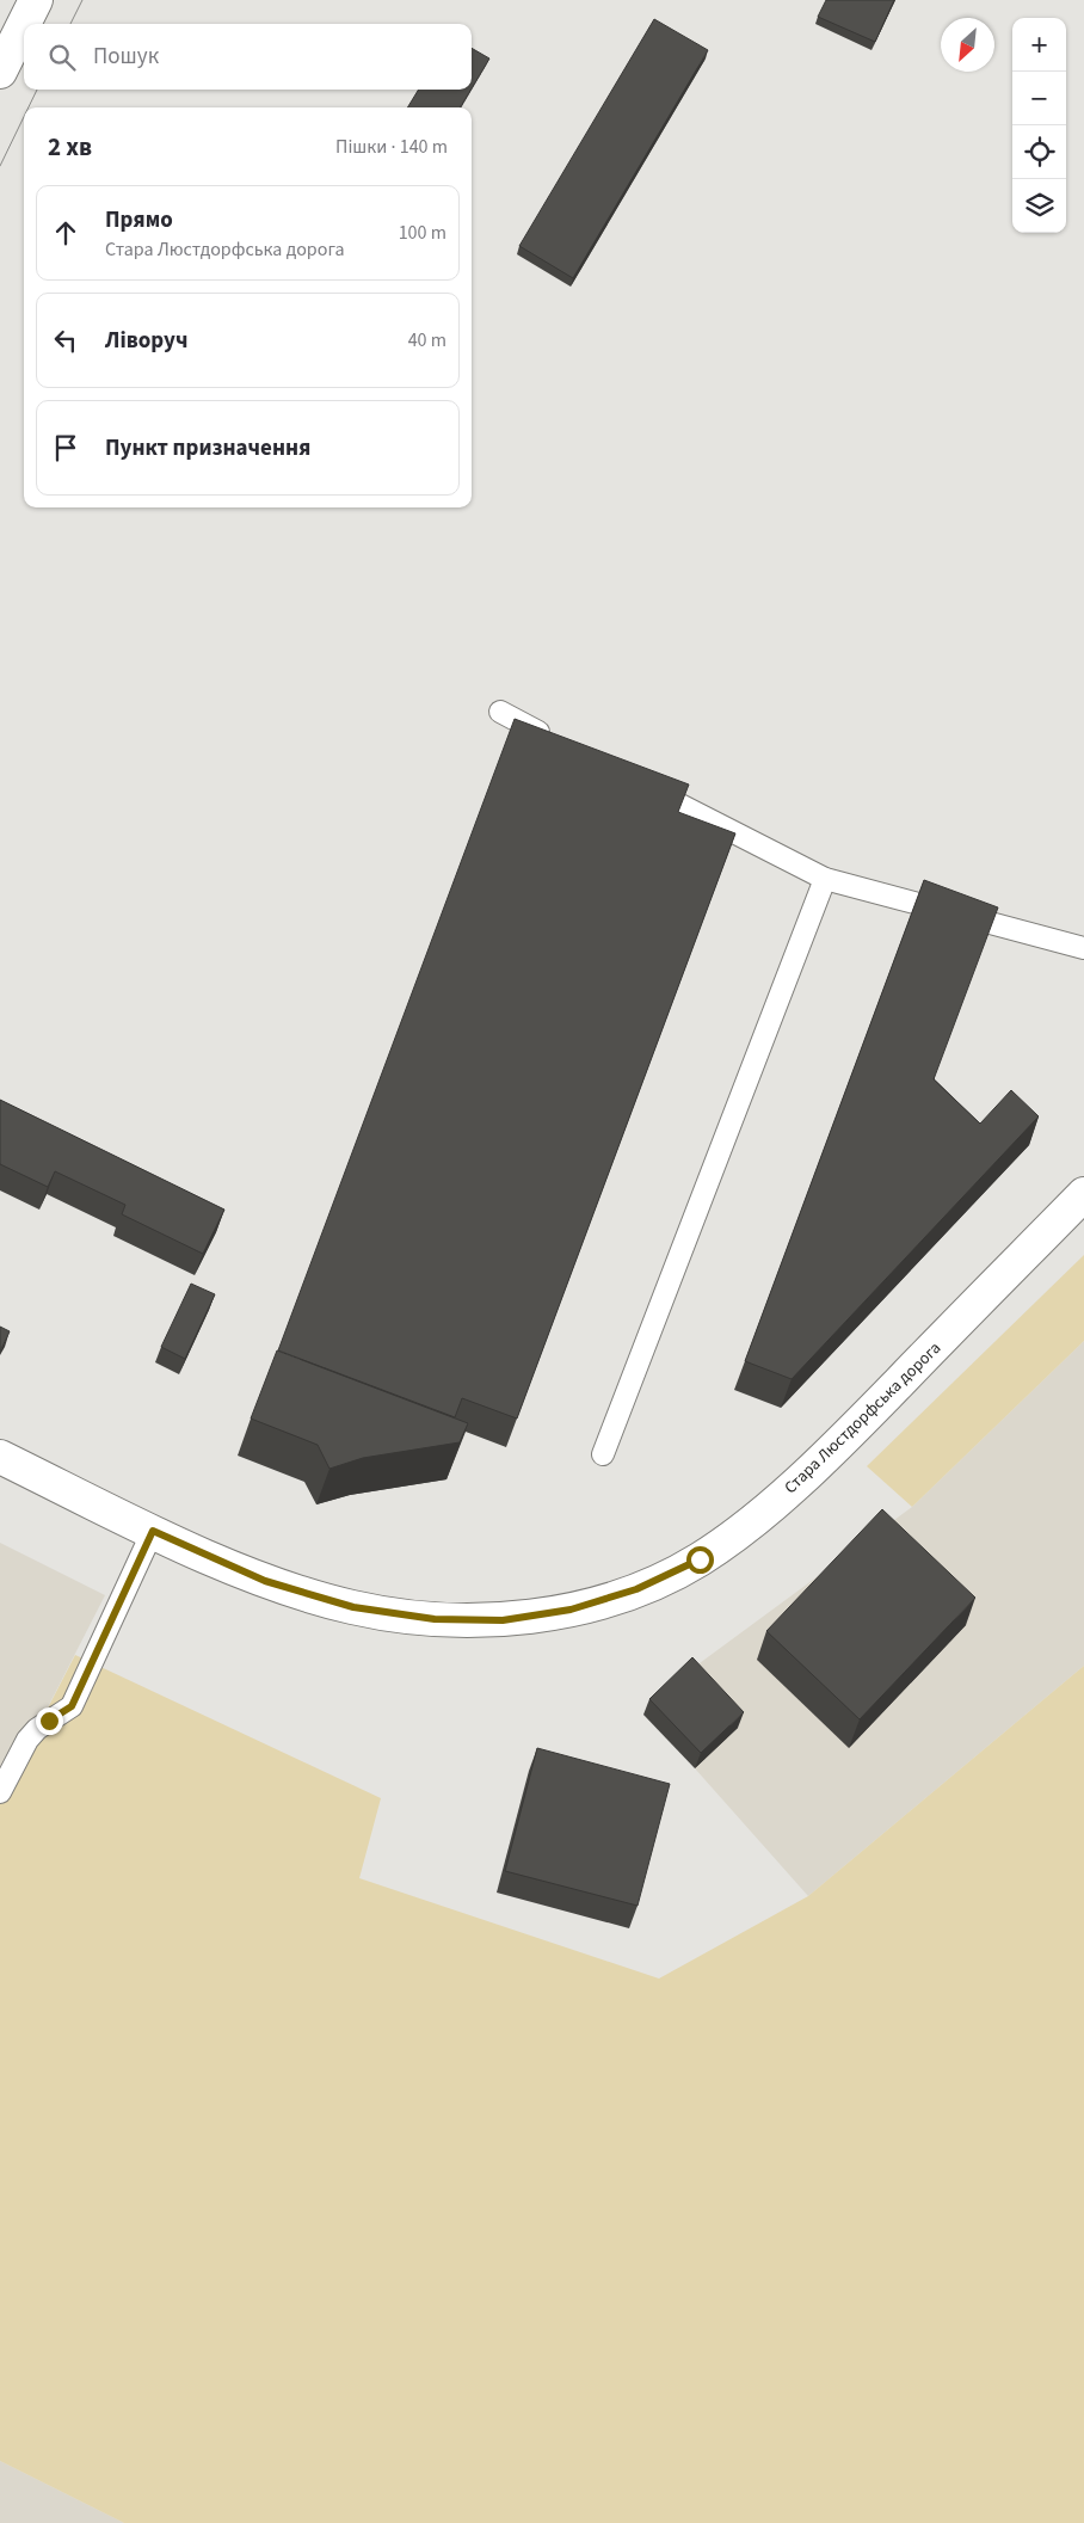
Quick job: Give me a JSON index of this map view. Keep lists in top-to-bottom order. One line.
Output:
{"streets":{"main road":["Стара Люстдорфська дорога"]},"north":"bottom left","page":{"map_buttons":["+","−"],"search":"Пошук","heading":["2 хв","Пішки · 140 m"],"list":[["Прямо","Стара Люстдорфська дорога","100 m"],["Ліворуч","40 m"],"Пункт призначення"]}}
